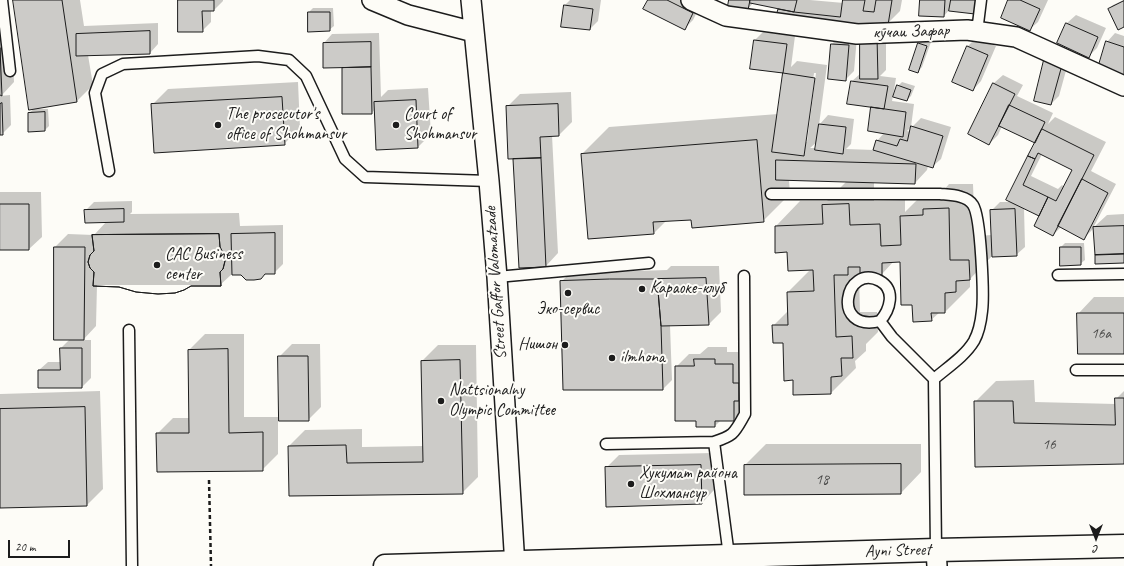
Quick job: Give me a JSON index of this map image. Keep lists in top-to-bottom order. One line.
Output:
{"streets":{"highway":["Ayni Street"],"street":["кӯчаи Зафар","Street Gaffor Valomatzade"]},"crossings":[["Street Gaffor Valomatzade","Ayni Street"]],"places":["The prosecutor's office of Shohmansur","Court of Shohmansur","CAC Business center","Караоке-клуб","Эко-сервис","Нишон","ilmhona","Nattsionalny Olympic Committee","Хукумат района Шохмансур"],"house_numbers":["16а","16","18"],"scale_bar":"20 m","north":"bottom"}
